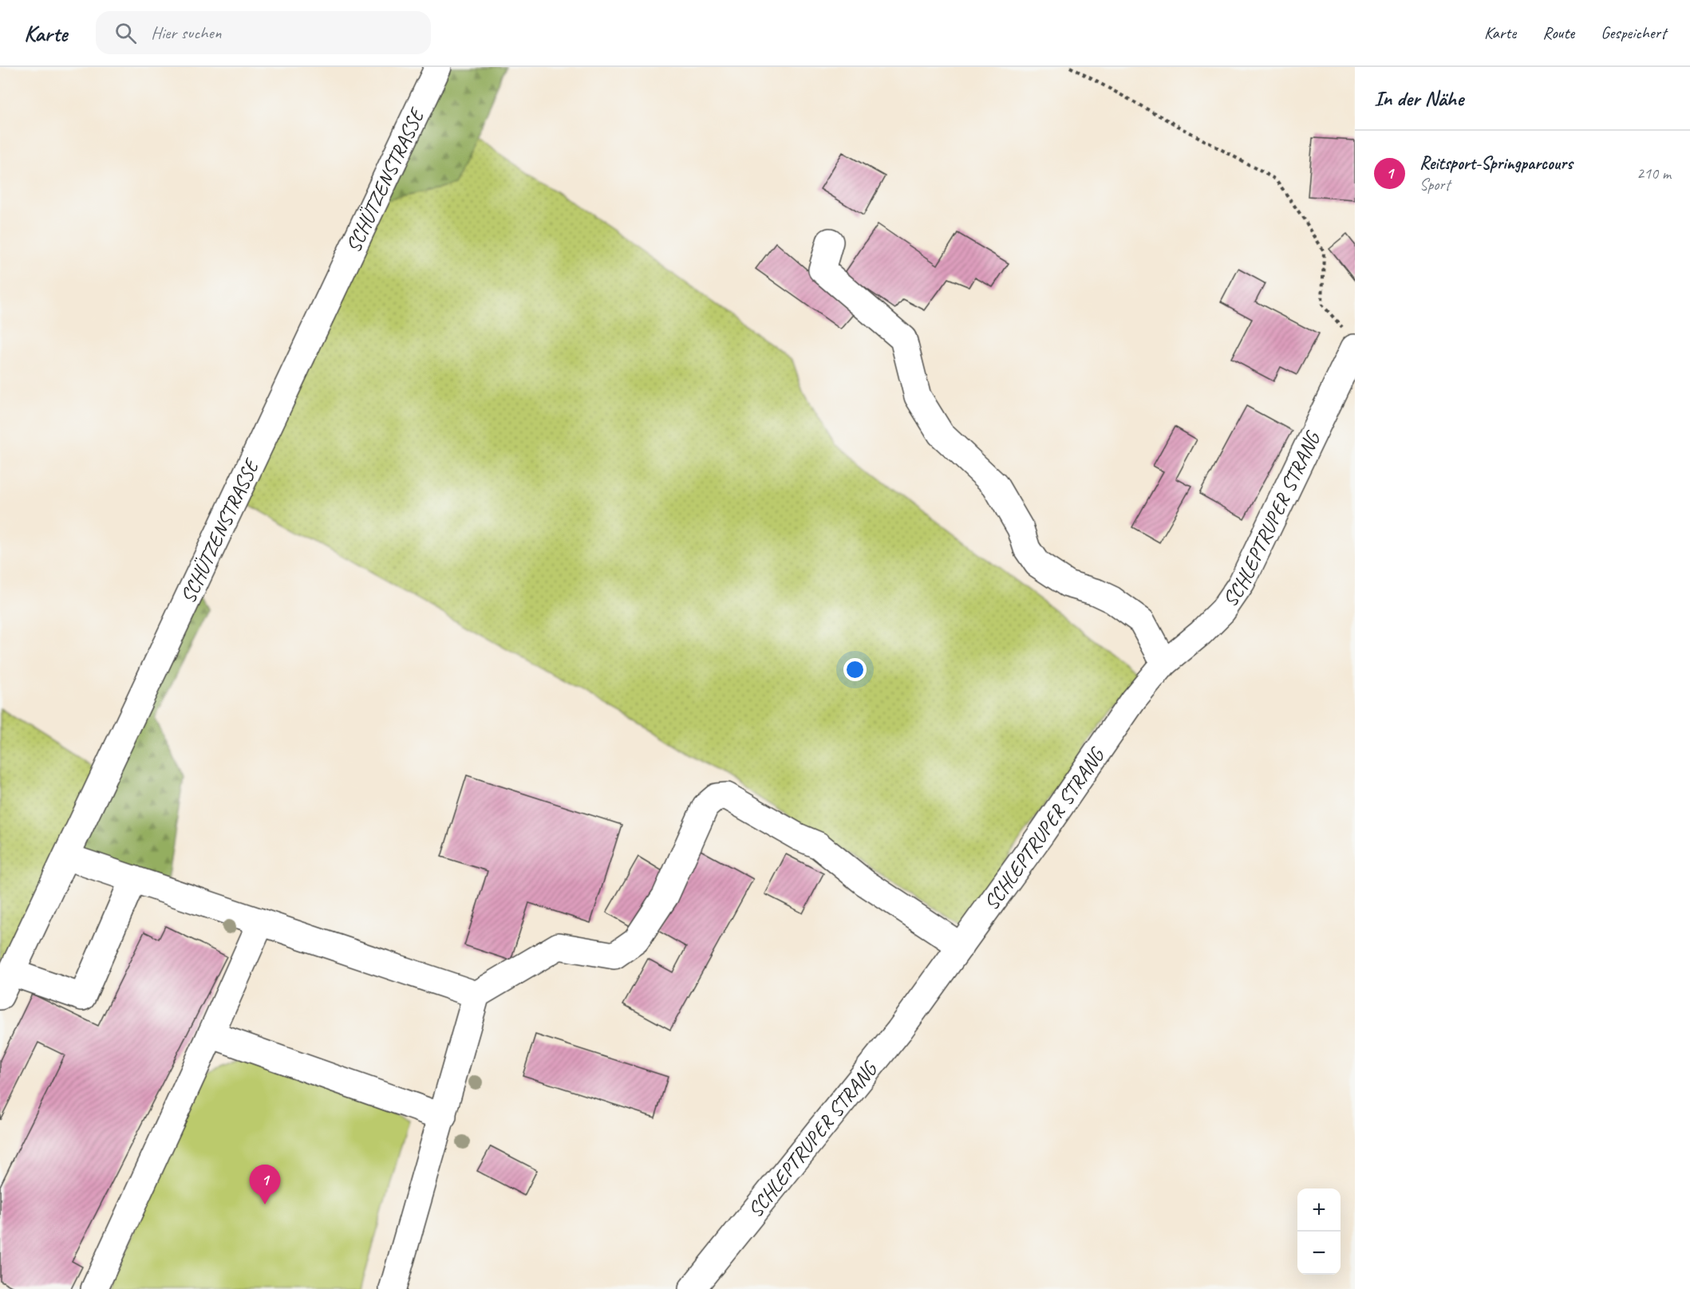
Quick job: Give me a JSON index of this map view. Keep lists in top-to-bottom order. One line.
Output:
{"streets":{"street":["SCHÜTZENSTRASSE","SCHLEPTRUPER STRANG"]},"page":{"header":"Karte","search":"Hier suchen","nav":["Karte","Route","Gespeichert"],"heading":"In der Nähe","list":[{"mark":"1","name":"Reitsport-Springparcours","note":"Sport","value":"210 m"}],"pins":"1","map_buttons":["+","−"]}}
